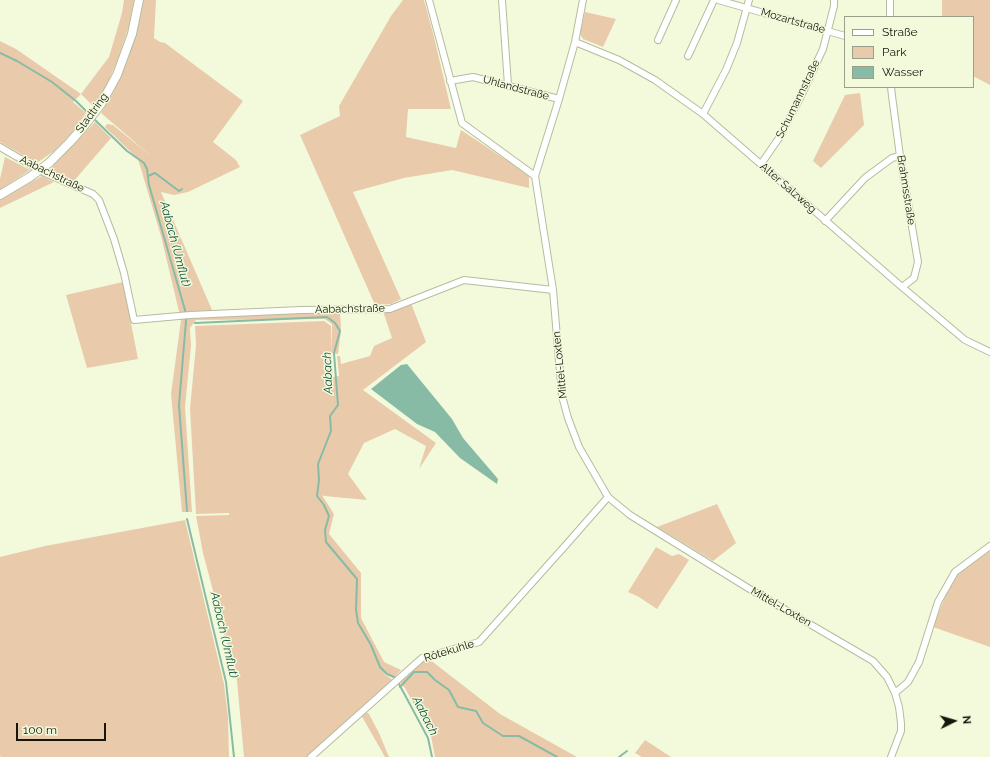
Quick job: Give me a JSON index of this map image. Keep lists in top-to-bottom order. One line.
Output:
{"streets":{"street":["Mozartstraße","Uhlandstraße","Schumannstraße","Stadtring","Aabachstraße","Alter Salzweg","Brahmsstraße","Mittel-Loxten","Rötekuhle"]},"crossings":[["Mozartstraße","Schumannstraße"],["Uhlandstraße","Mittel-Loxten"],["Schumannstraße","Alter Salzweg"],["Aabachstraße","Mittel-Loxten"],["Alter Salzweg","Brahmsstraße"],["Alter Salzweg","Mittel-Loxten"],["Mittel-Loxten","Rötekuhle"]],"water":["Aabach (Umflut)","Aabach"],"legend":["Straße","Park","Wasser"],"scale_bar":"100 m","north":"right"}
